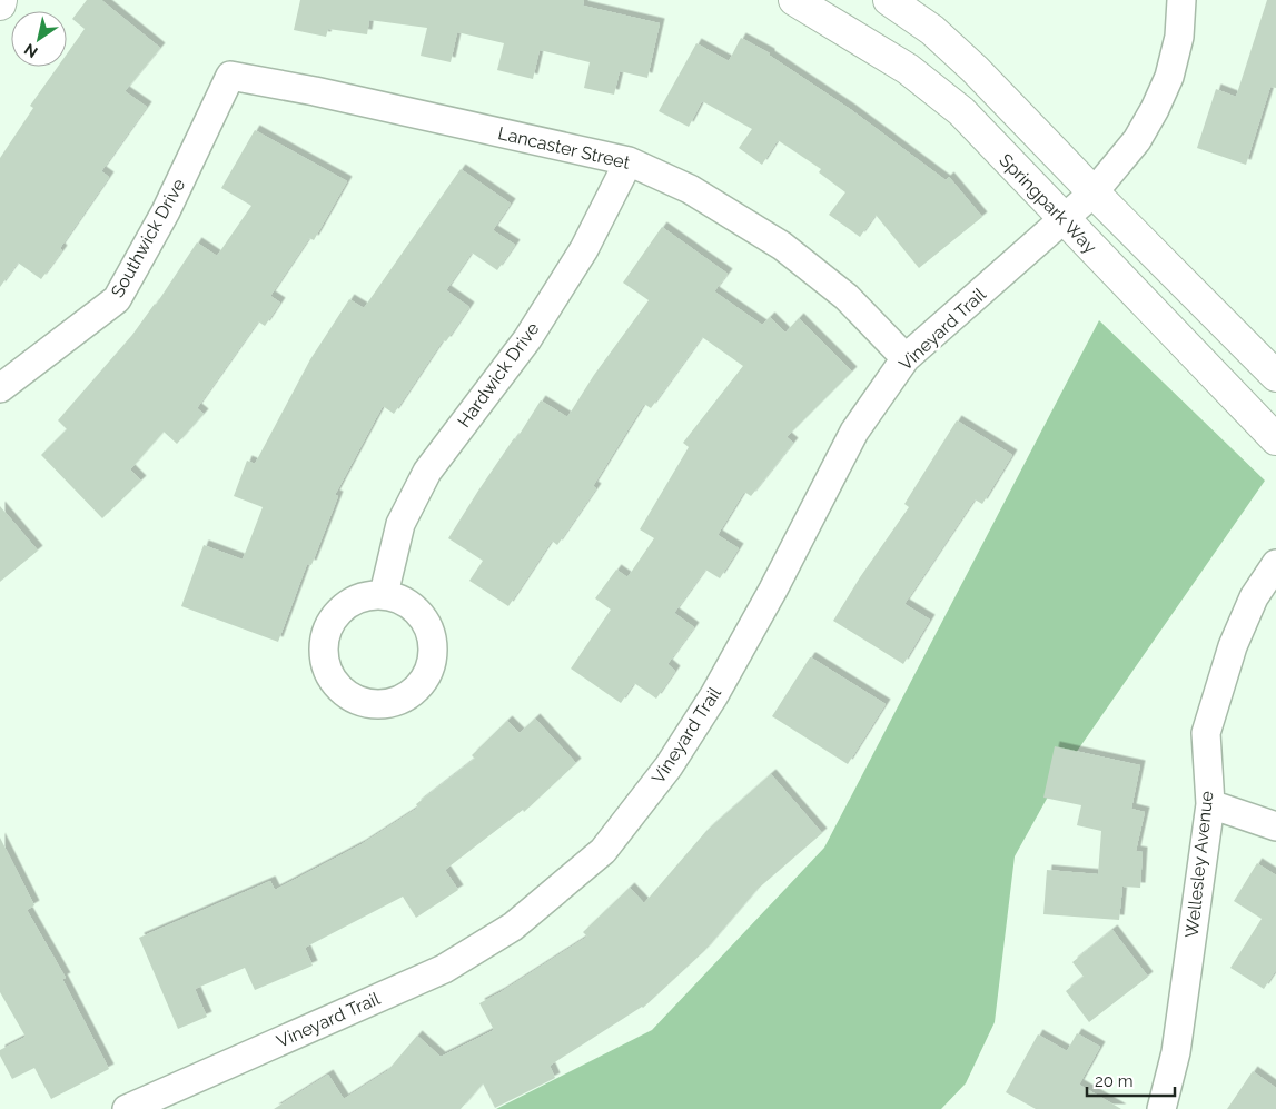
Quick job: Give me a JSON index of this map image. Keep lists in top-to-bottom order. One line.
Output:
{"streets":{"street":["Lancaster Street","Springpark Way","Southwick Drive","Vineyard Trail","Hardwick Drive","Wellesley Avenue"]},"crossings":[["Lancaster Street","Southwick Drive"],["Lancaster Street","Vineyard Trail"],["Lancaster Street","Hardwick Drive"],["Springpark Way","Vineyard Trail"]],"scale_bar":"20 m","north":"bottom left"}
